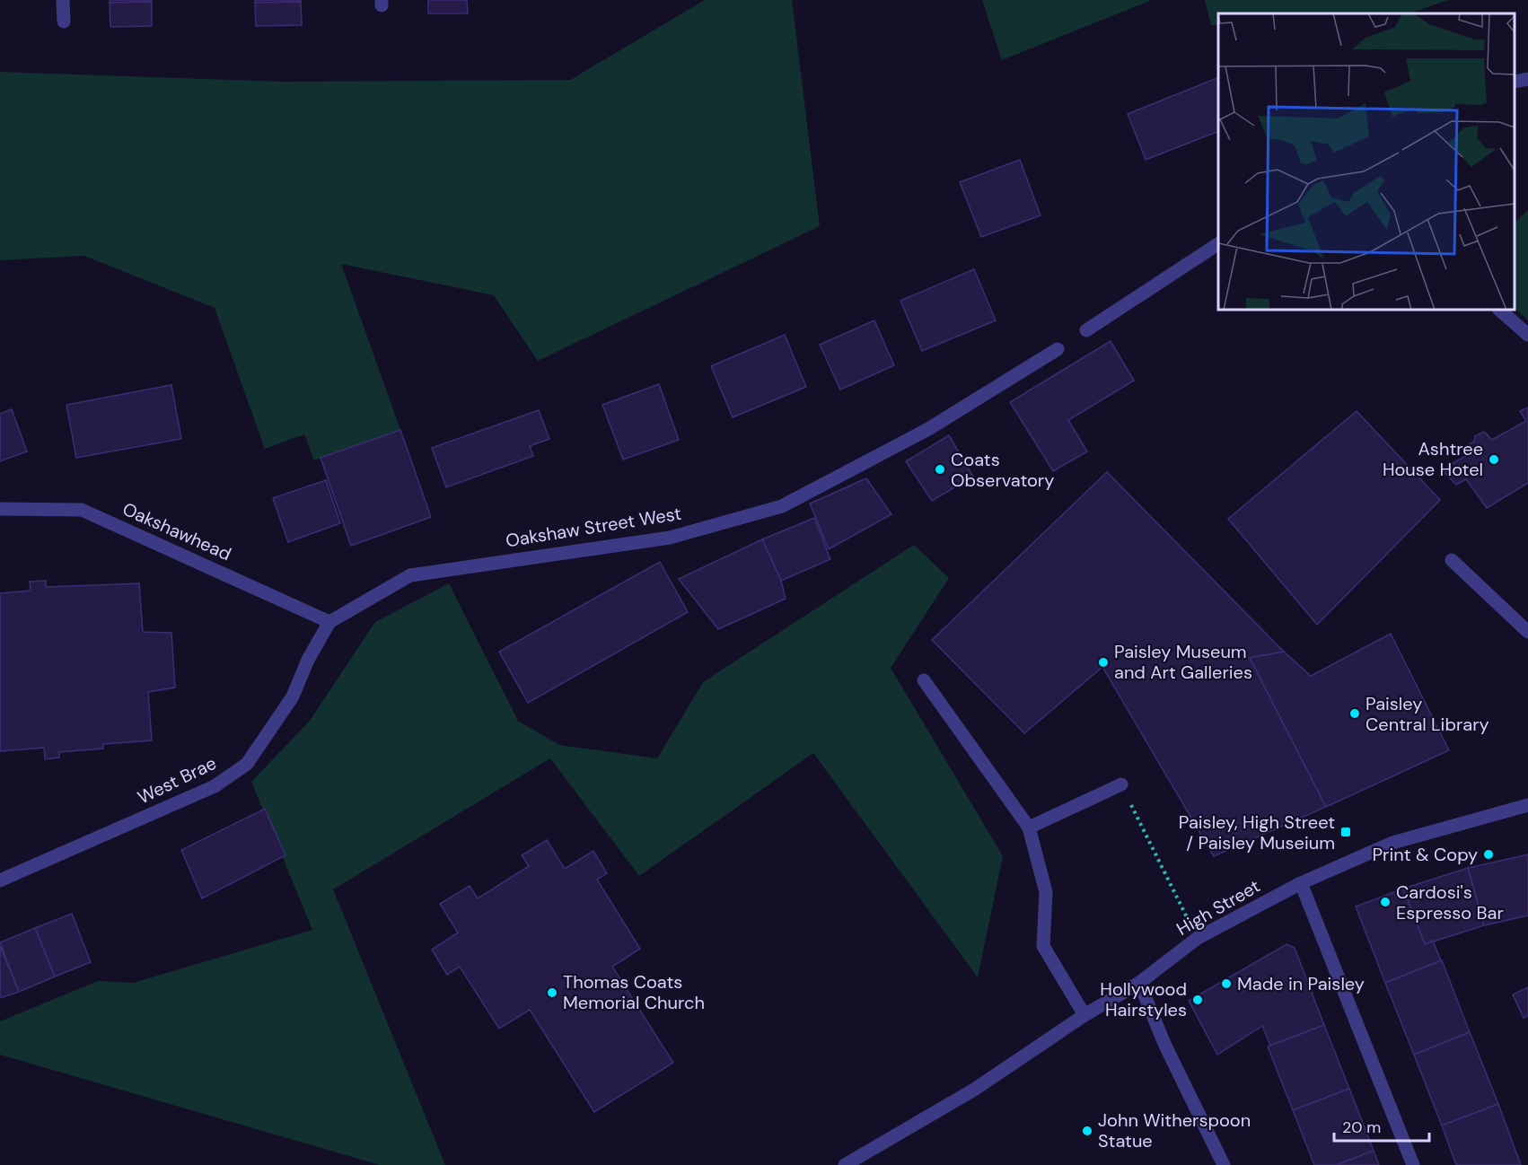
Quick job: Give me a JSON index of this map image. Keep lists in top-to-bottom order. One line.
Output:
{"streets":{"street":["Oakshaw Street West","Oakshawhead","West Brae","High Street"]},"crossings":[["Oakshaw Street West","Oakshawhead"],["Oakshaw Street West","West Brae"],["Oakshawhead","West Brae"]],"places":{"other":["Ashtree House Hotel","Coats Observatory","Paisley Museum and Art Galleries","Paisley Central Library","Print & Copy","Cardosi's Espresso Bar","Made in Paisley","Thomas Coats Memorial Church","Hollywood Hairstyles","John Witherspoon Statue"],"transit":["Paisley, High Street / Paisley Museium"]},"scale_bar":"20 m"}
